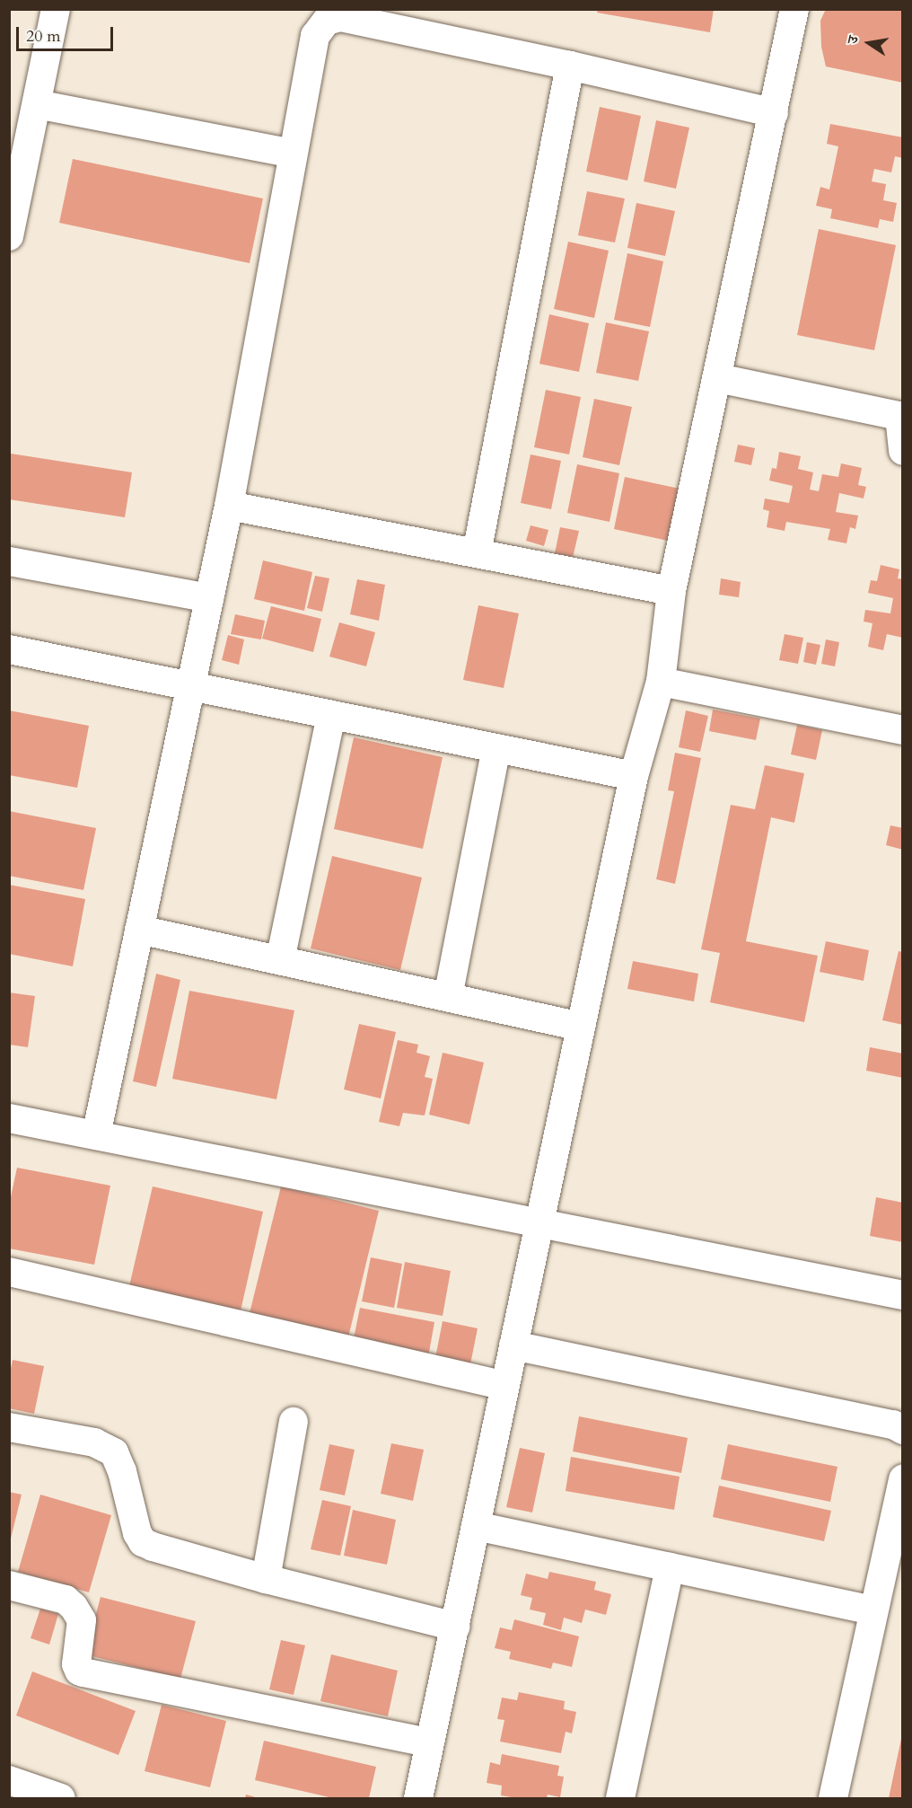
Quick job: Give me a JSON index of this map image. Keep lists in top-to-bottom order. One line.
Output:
{"scale_bar":"20 m","north":"left"}
